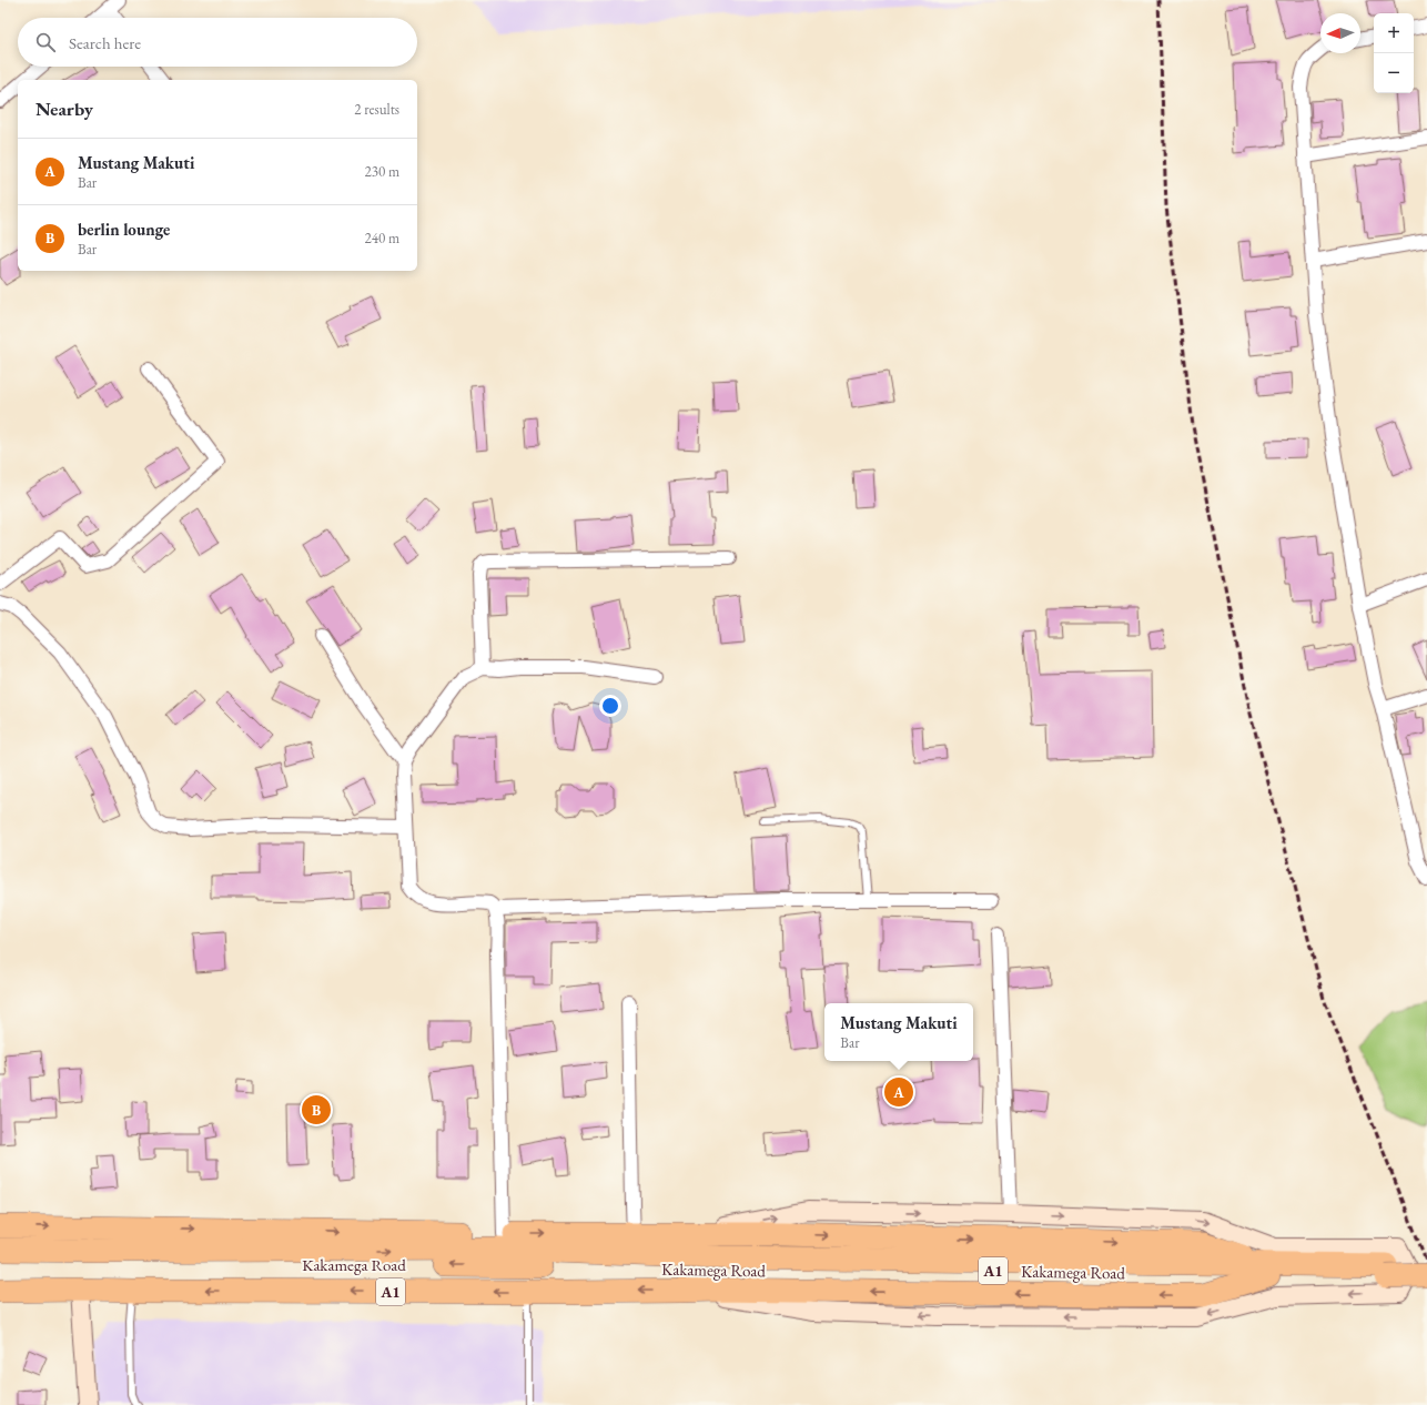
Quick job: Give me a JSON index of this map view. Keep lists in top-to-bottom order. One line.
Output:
{"streets":{"highway":["Kakamega Road","A1"]},"crossings":[["Kakamega Road","A1"]],"north":"left","page":{"map_buttons":["+","−"],"search":"Search here","heading":["Nearby","2 results"],"list":[{"mark":"A","name":"Mustang Makuti","note":"Bar","value":"230 m"},{"mark":"B","name":"berlin lounge","note":"Bar","value":"240 m"}],"popup":["Mustang Makuti","Bar"],"pins":["A","B"]}}
